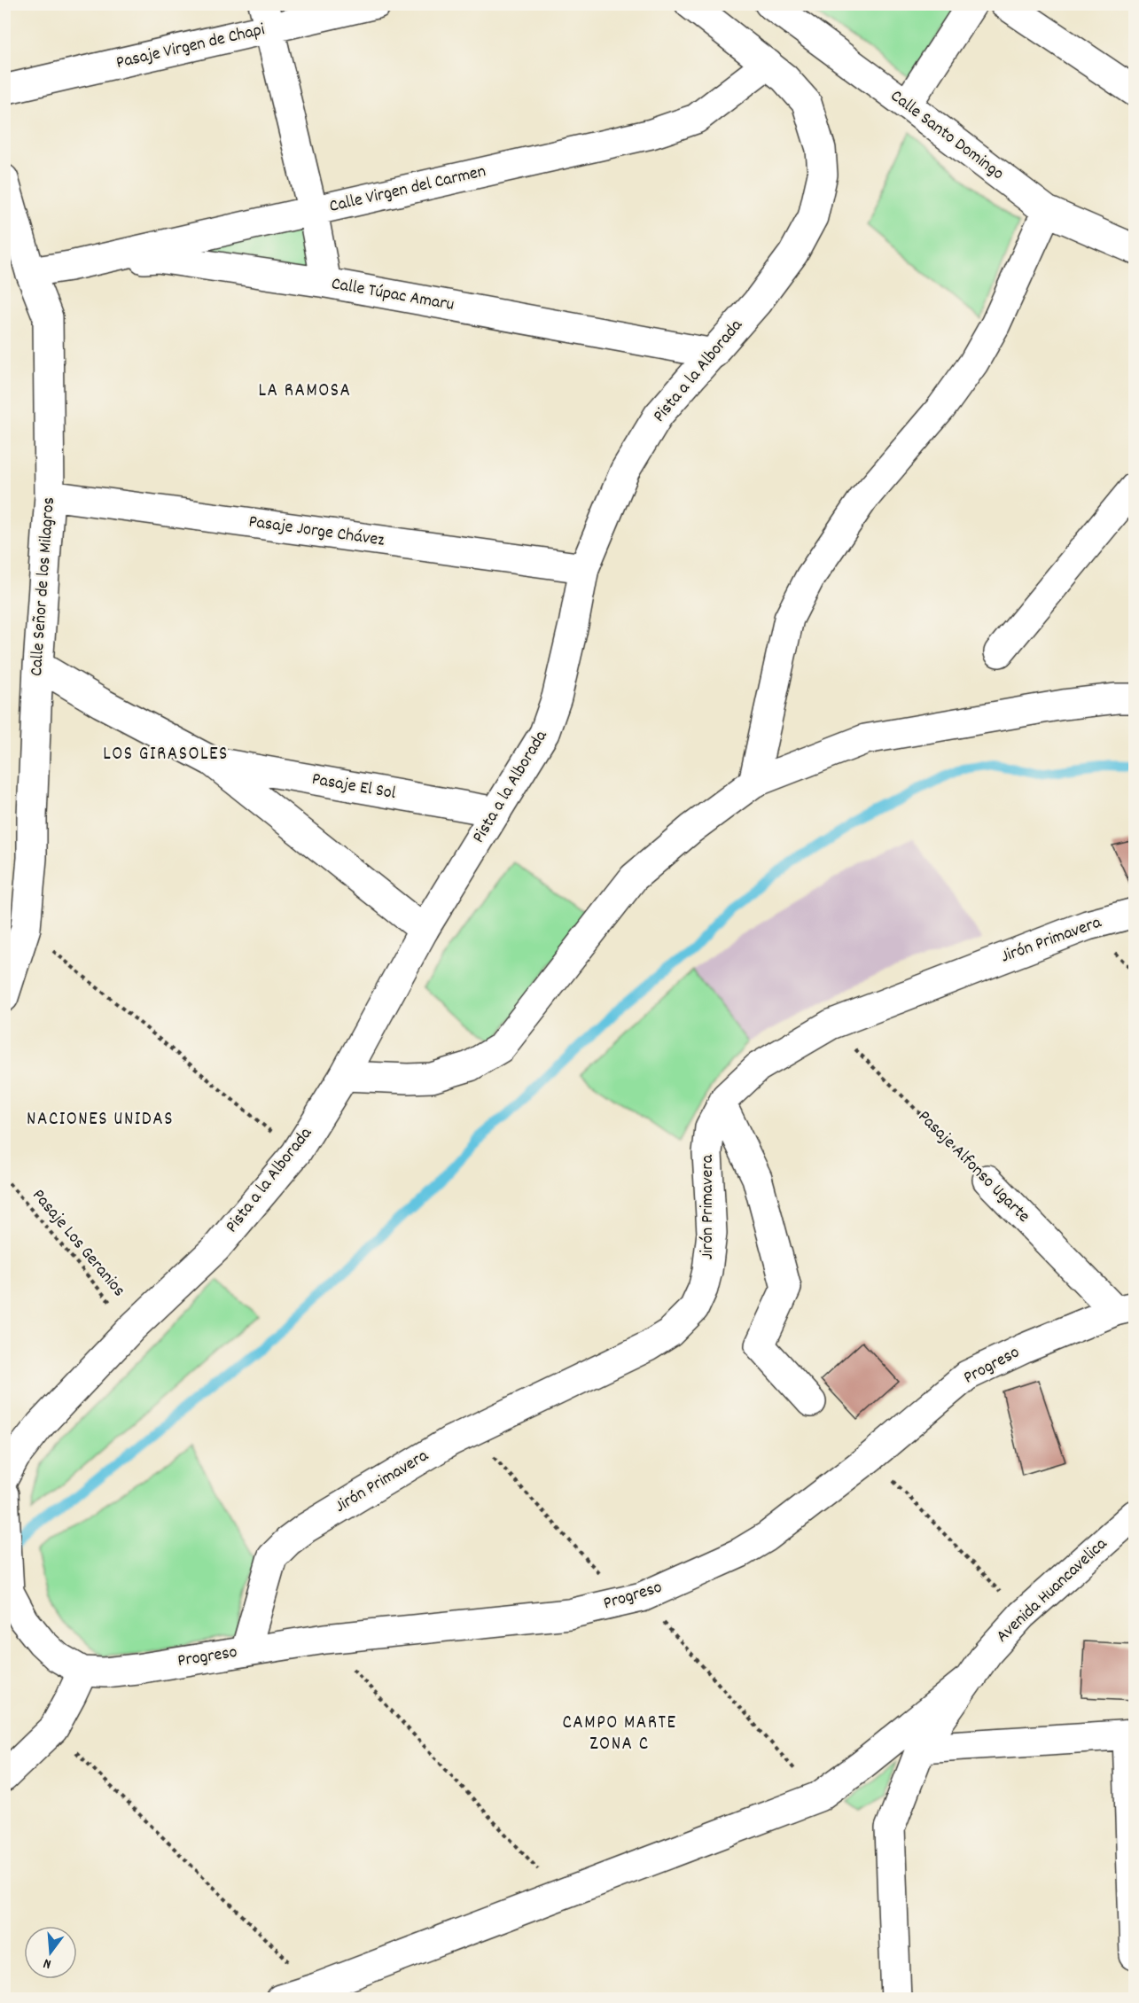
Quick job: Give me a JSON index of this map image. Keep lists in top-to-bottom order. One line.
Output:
{"streets":{"street":["Pasaje Virgen de Chapi","Calle Santo Domingo","Calle Virgen del Carmen","Calle Túpac Amaru","Pista a la Alborada","Pasaje Jorge Chávez","Calle Señor de los Milagros","Pasaje El Sol","Jirón Primavera","Pasaje Alfonso Ugarte","Progreso","Avenida Huancavelica"],"path":["Pasaje Los Geranios"]},"crossings":[["Calle Virgen del Carmen","Calle Túpac Amaru"],["Calle Virgen del Carmen","Pista a la Alborada"],["Calle Virgen del Carmen","Calle Señor de los Milagros"],["Calle Túpac Amaru","Pista a la Alborada"],["Pista a la Alborada","Pasaje Jorge Chávez"],["Pista a la Alborada","Pasaje El Sol"],["Pista a la Alborada","Pasaje Los Geranios"],["Pasaje Jorge Chávez","Calle Señor de los Milagros"],["Calle Señor de los Milagros","Pasaje El Sol"],["Jirón Primavera","Pasaje Alfonso Ugarte"],["Jirón Primavera","Progreso"],["Pasaje Alfonso Ugarte","Progreso"]],"districts":["LA RAMOSA","LOS GIRASOLES","NACIONES UNIDAS","CAMPO MARTE ZONA C"],"north":"bottom"}
